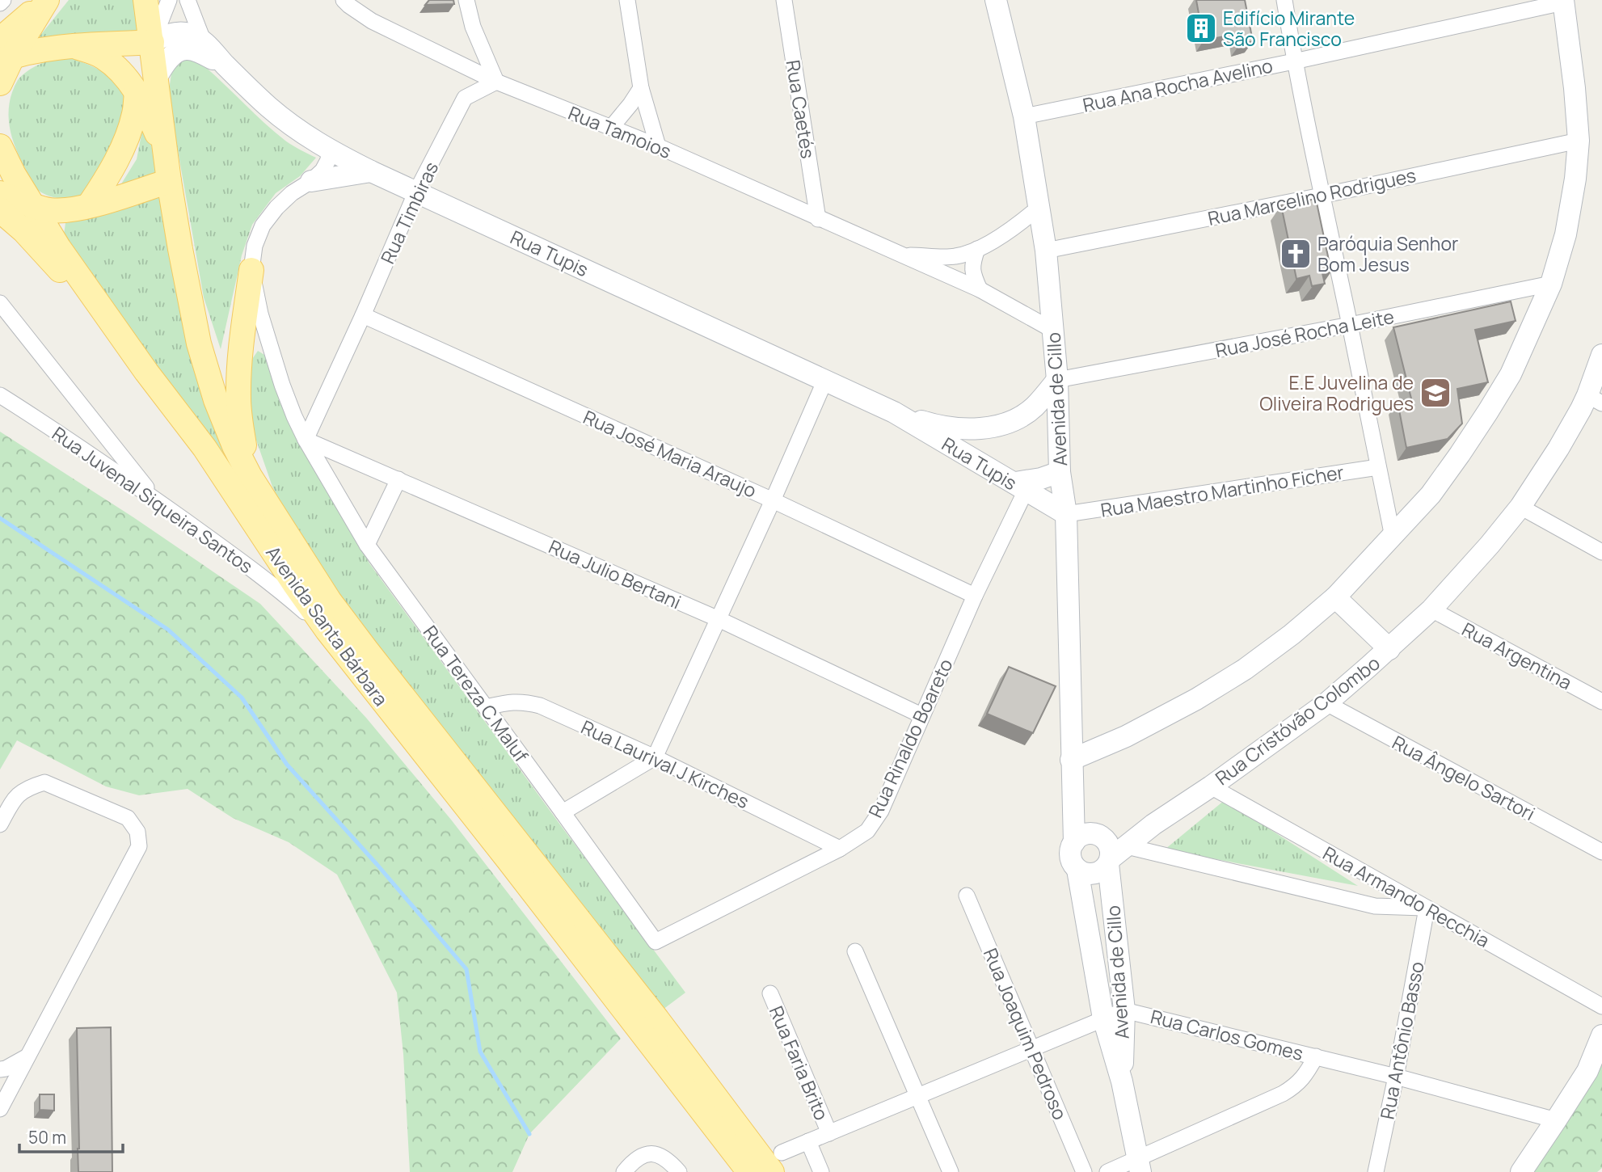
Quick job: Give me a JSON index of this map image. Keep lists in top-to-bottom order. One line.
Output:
{"streets":{"main road":["Rua Tupis","Avenida de Cillo","Avenida Santa Bárbara","Rua Cristóvão Colombo"],"street":["Rua Ana Rocha Avelino","Rua Caetés","Rua Tamoios","Rua Marcelino Rodrigues","Rua Timbiras","Rua José Rocha Leite","Rua José Maria Araujo","Rua Maestro Martinho Ficher","Rua Juvenal Siqueira Santos","Rua Julio Bertani","Rua Argentina","Rua Tereza C Maluf","Rua Rinaldo Boareto","Rua Laurival J Kirches","Rua Ângelo Sartori","Rua Armando Recchia","Rua Joaquim Pedroso","Rua Carlos Gomes","Rua Antônio Basso","Rua Faria Brito"]},"crossings":[["Rua Ana Rocha Avelino","Avenida de Cillo"],["Rua Caetés","Rua Tamoios"],["Rua Tamoios","Rua Timbiras"],["Rua Tamoios","Avenida de Cillo"],["Rua Marcelino Rodrigues","Avenida de Cillo"],["Rua Timbiras","Rua Tupis"],["Rua Timbiras","Rua José Maria Araujo"],["Rua Timbiras","Rua Julio Bertani"],["Rua Timbiras","Rua Tereza C Maluf"],["Rua Tupis","Rua José Rocha Leite"],["Rua Tupis","Avenida de Cillo"],["Rua Tupis","Rua Maestro Martinho Ficher"],["Rua Tupis","Avenida Santa Bárbara"],["Rua Tupis","Rua Rinaldo Boareto"],["Rua José Rocha Leite","Avenida de Cillo"],["Avenida de Cillo","Rua Maestro Martinho Ficher"],["Avenida de Cillo","Rua Cristóvão Colombo"],["Avenida de Cillo","Rua Carlos Gomes"],["Rua José Maria Araujo","Rua Rinaldo Boareto"],["Rua Juvenal Siqueira Santos","Avenida Santa Bárbara"],["Rua Julio Bertani","Rua Tereza C Maluf"],["Rua Julio Bertani","Rua Rinaldo Boareto"],["Rua Argentina","Rua Cristóvão Colombo"],["Rua Tereza C Maluf","Rua Rinaldo Boareto"],["Rua Tereza C Maluf","Rua Laurival J Kirches"],["Rua Cristóvão Colombo","Rua Ângelo Sartori"],["Rua Cristóvão Colombo","Rua Armando Recchia"],["Rua Rinaldo Boareto","Rua Laurival J Kirches"],["Rua Armando Recchia","Rua Antônio Basso"],["Rua Carlos Gomes","Rua Antônio Basso"]],"places":{"building":["Edifício Mirante São Francisco"],"church":["Paróquia Senhor Bom Jesus"],"school or university":["E.E Juvelina de Oliveira Rodrigues"]},"scale_bar":"50 m"}
